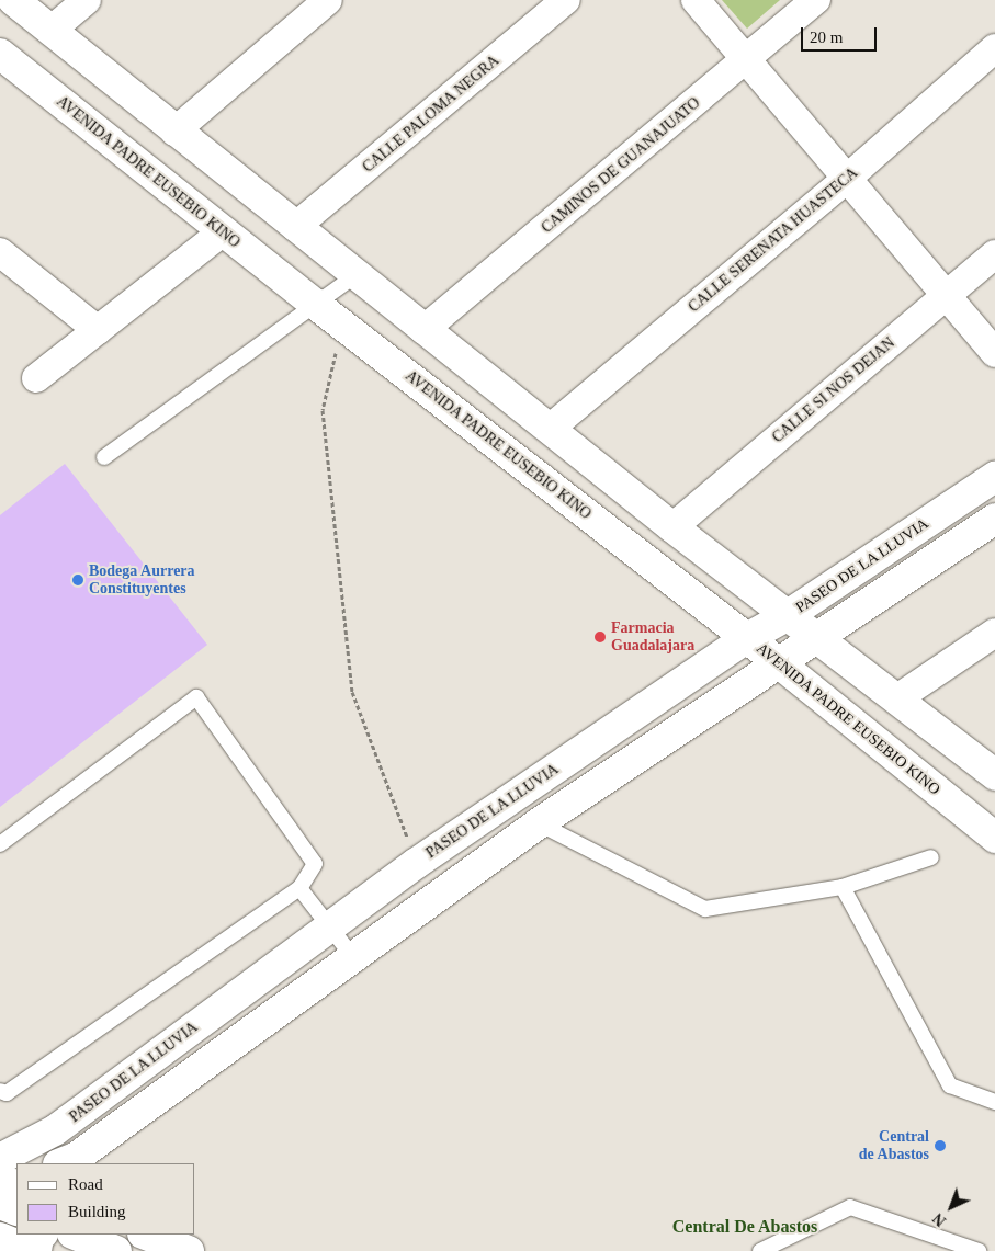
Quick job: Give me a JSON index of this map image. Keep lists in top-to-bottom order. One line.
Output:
{"streets":{"main road":["AVENIDA PADRE EUSEBIO KINO","PASEO DE LA LLUVIA"],"street":["CALLE PALOMA NEGRA","CAMINOS DE GUANAJUATO","CALLE SERENATA HUASTECA","CALLE SI NOS DEJAN"]},"crossings":[["AVENIDA PADRE EUSEBIO KINO","PASEO DE LA LLUVIA"]],"districts":["Central De Abastos"],"places":["Bodega Aurrera Constituyentes","Farmacia Guadalajara","Central de Abastos"],"legend":["Road","Building"],"scale_bar":"20 m","north":"bottom left"}
